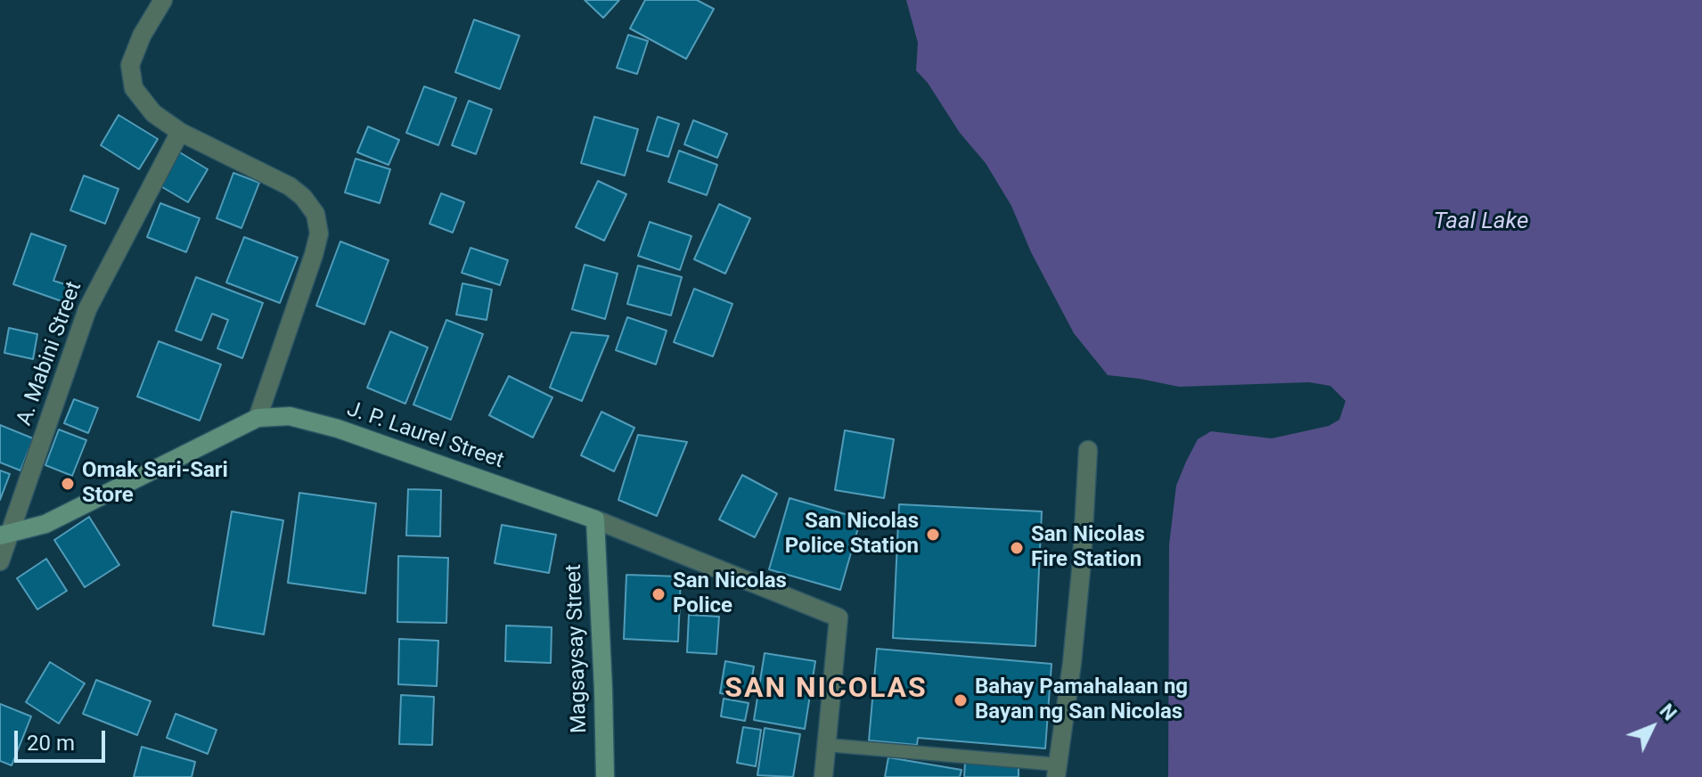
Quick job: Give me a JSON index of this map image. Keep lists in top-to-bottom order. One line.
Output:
{"streets":{"main road":["J. P. Laurel Street","Magsaysay Street"],"street":["A. Mabini Street"]},"crossings":[["A. Mabini Street","J. P. Laurel Street"],["J. P. Laurel Street","Magsaysay Street"]],"districts":["SAN NICOLAS"],"water":["Taal Lake"],"places":["Omak Sari-Sari Store","San Nicolas Police Station","San Nicolas Fire Station","San Nicolas Police","Bahay Pamahalaan ng Bayan ng San Nicolas"],"scale_bar":"20 m","north":"top right"}
